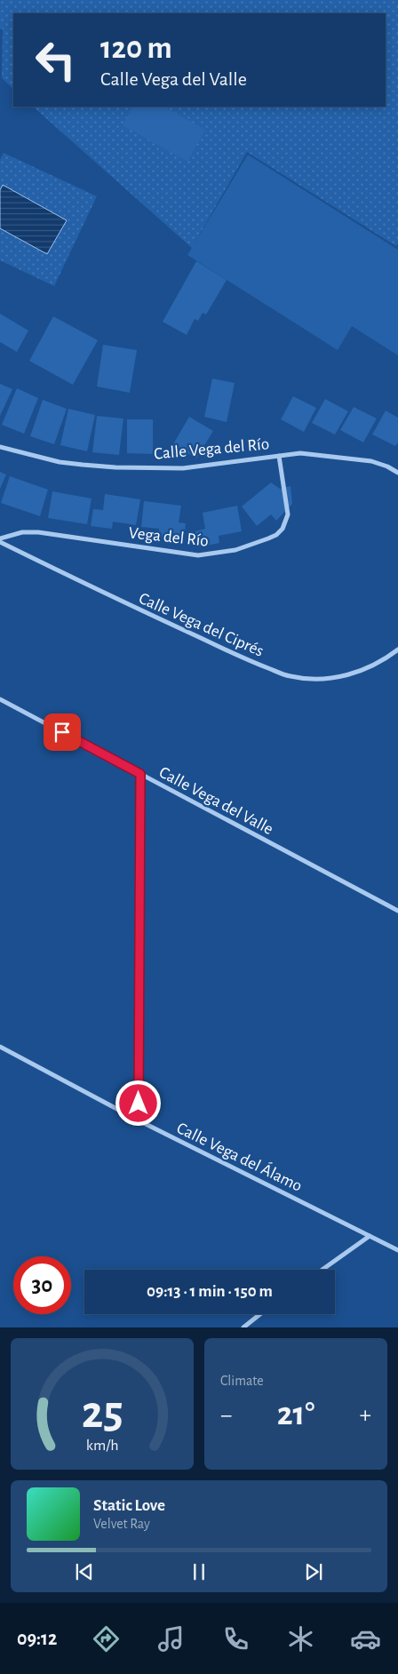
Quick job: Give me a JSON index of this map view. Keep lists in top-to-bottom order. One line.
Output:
{"streets":{"street":["Calle Vega del Río","Vega del Río","Calle Vega del Ciprés","Calle Vega del Valle","Calle Vega del Álamo"]},"crossings":[["Calle Vega del Río","Vega del Río"],["Vega del Río","Calle Vega del Ciprés"]],"page":{"turn":["120 m","Calle Vega del Valle"],"limit":"30","trip":"09:13 · 1 min · 150 m","tile":"Climate","heat":["−","21°","+"],"song":["Static Love","Velvet Ray"],"tabs":"09:12","gauge":["25","km/h"]}}
